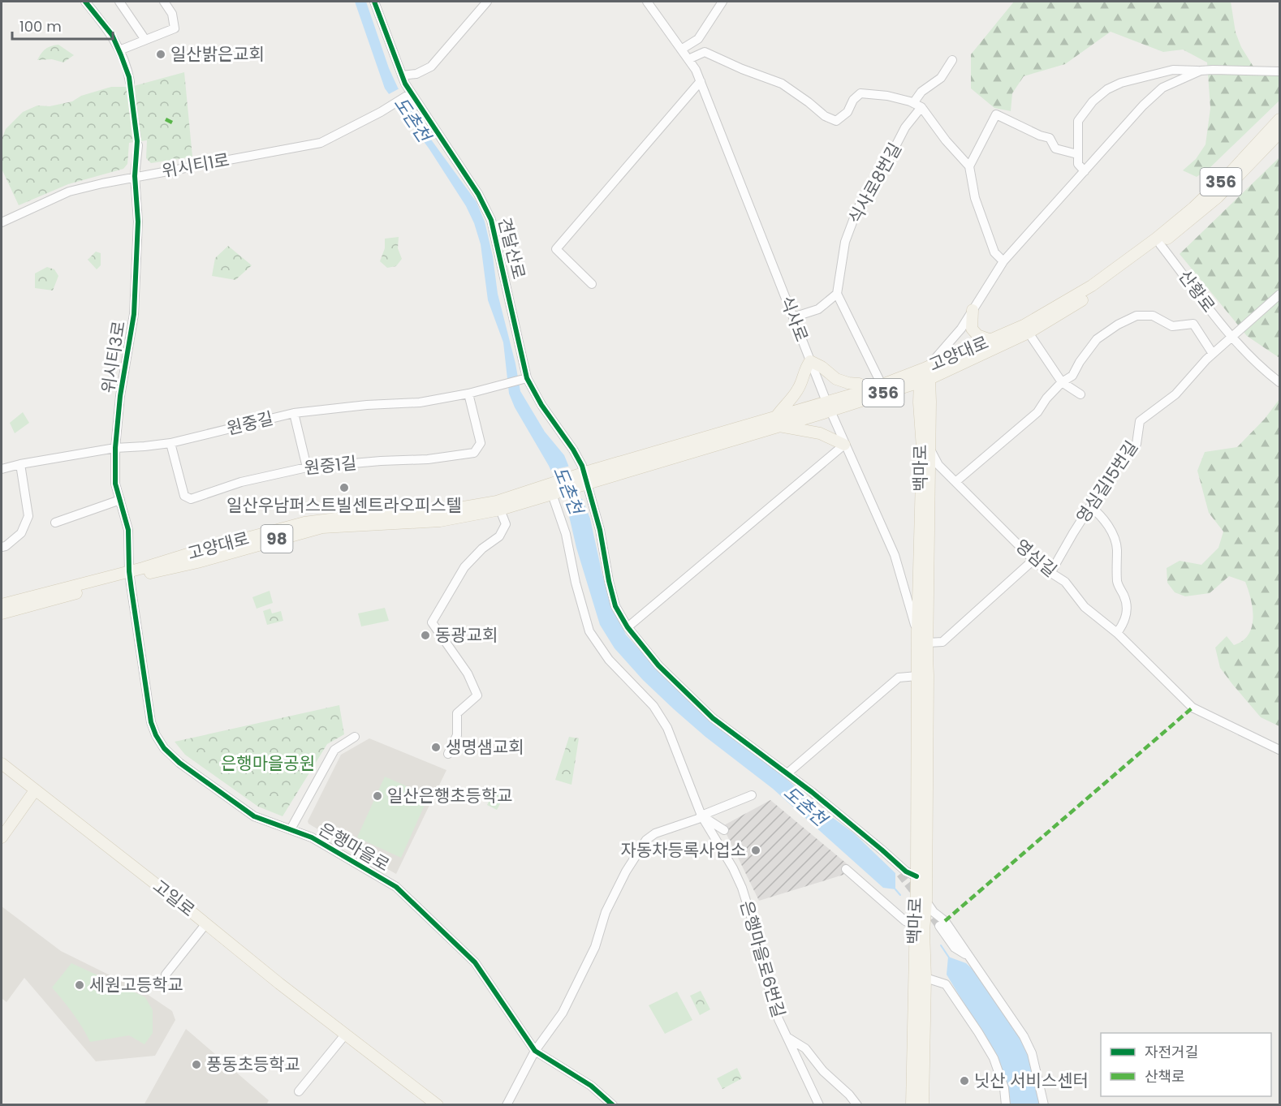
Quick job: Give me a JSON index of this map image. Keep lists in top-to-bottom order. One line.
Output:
{"streets":{"main road":["356","고양대로","백마로","98","고일로"],"street":["위시티1로","식사로8번길","견달산로","산황로","식사로","위시티3로","원중길","원중1길","영심길15번길","영심길","은행마을로","은행마을로6번길"]},"crossings":[["위시티1로","견달산로"],["위시티1로","위시티3로"],["356","견달산로"],["356","고양대로"],["356","은행마을로6번길"],["견달산로","고양대로"],["견달산로","원중길"],["산황로","고양대로"],["산황로","영심길15번길"],["식사로","고양대로"],["식사로","백마로"],["고양대로","위시티3로"],["고양대로","백마로"],["고양대로","은행마을로"],["고양대로","은행마을로6번길"],["위시티3로","원중길"],["위시티3로","은행마을로"],["원중길","원중1길"],["백마로","영심길"],["영심길15번길","영심길"]],"water":["도촌천"],"parks":["은행마을공원"],"places":["일산밝은교회","일산우남퍼스트빌센트라오피스텔","동광교회","생명샘교회","일산은행초등학교","자동차등록사업소","세원고등학교","풍동초등학교","닛산 서비스센터"],"legend":["자전거길","산책로"],"scale_bar":"100 m"}
